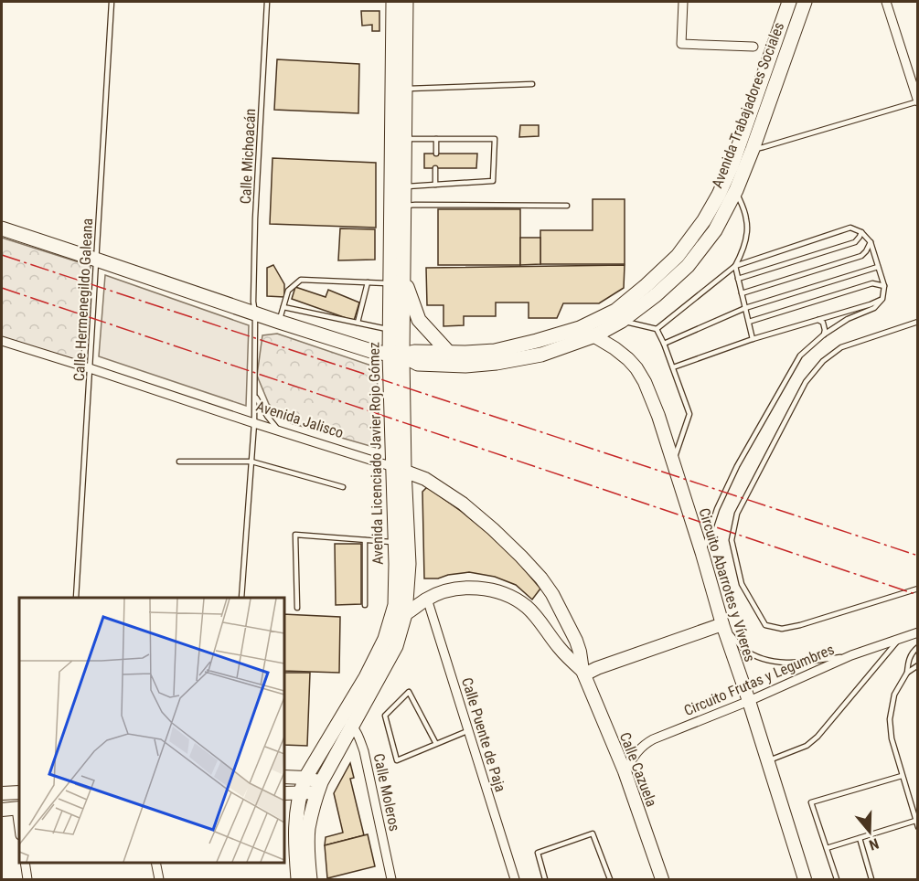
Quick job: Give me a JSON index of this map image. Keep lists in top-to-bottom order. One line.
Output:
{"streets":{"main road":["Avenida Trabajadores Sociales","Avenida Jalisco","Avenida Licenciado Javier Rojo Gómez","Circuito Abarrotes y Víveres","Calle Cazuela"],"street":["Circuito Frutas y Legumbres","Calle Puente de Paja","Calle Moleros"],"lane":["Calle Michoacán","Calle Hermenegildo Galeana"]},"crossings":[["Avenida Trabajadores Sociales","Avenida Licenciado Javier Rojo Gómez"],["Avenida Trabajadores Sociales","Circuito Abarrotes y Víveres"],["Calle Michoacán","Avenida Jalisco"],["Calle Hermenegildo Galeana","Avenida Jalisco"],["Avenida Jalisco","Avenida Licenciado Javier Rojo Gómez"],["Avenida Jalisco","Calle Cazuela"],["Avenida Licenciado Javier Rojo Gómez","Calle Cazuela"],["Avenida Licenciado Javier Rojo Gómez","Calle Moleros"],["Circuito Abarrotes y Víveres","Circuito Frutas y Legumbres"],["Circuito Frutas y Legumbres","Calle Cazuela"],["Calle Puente de Paja","Calle Cazuela"]],"north":"bottom"}
